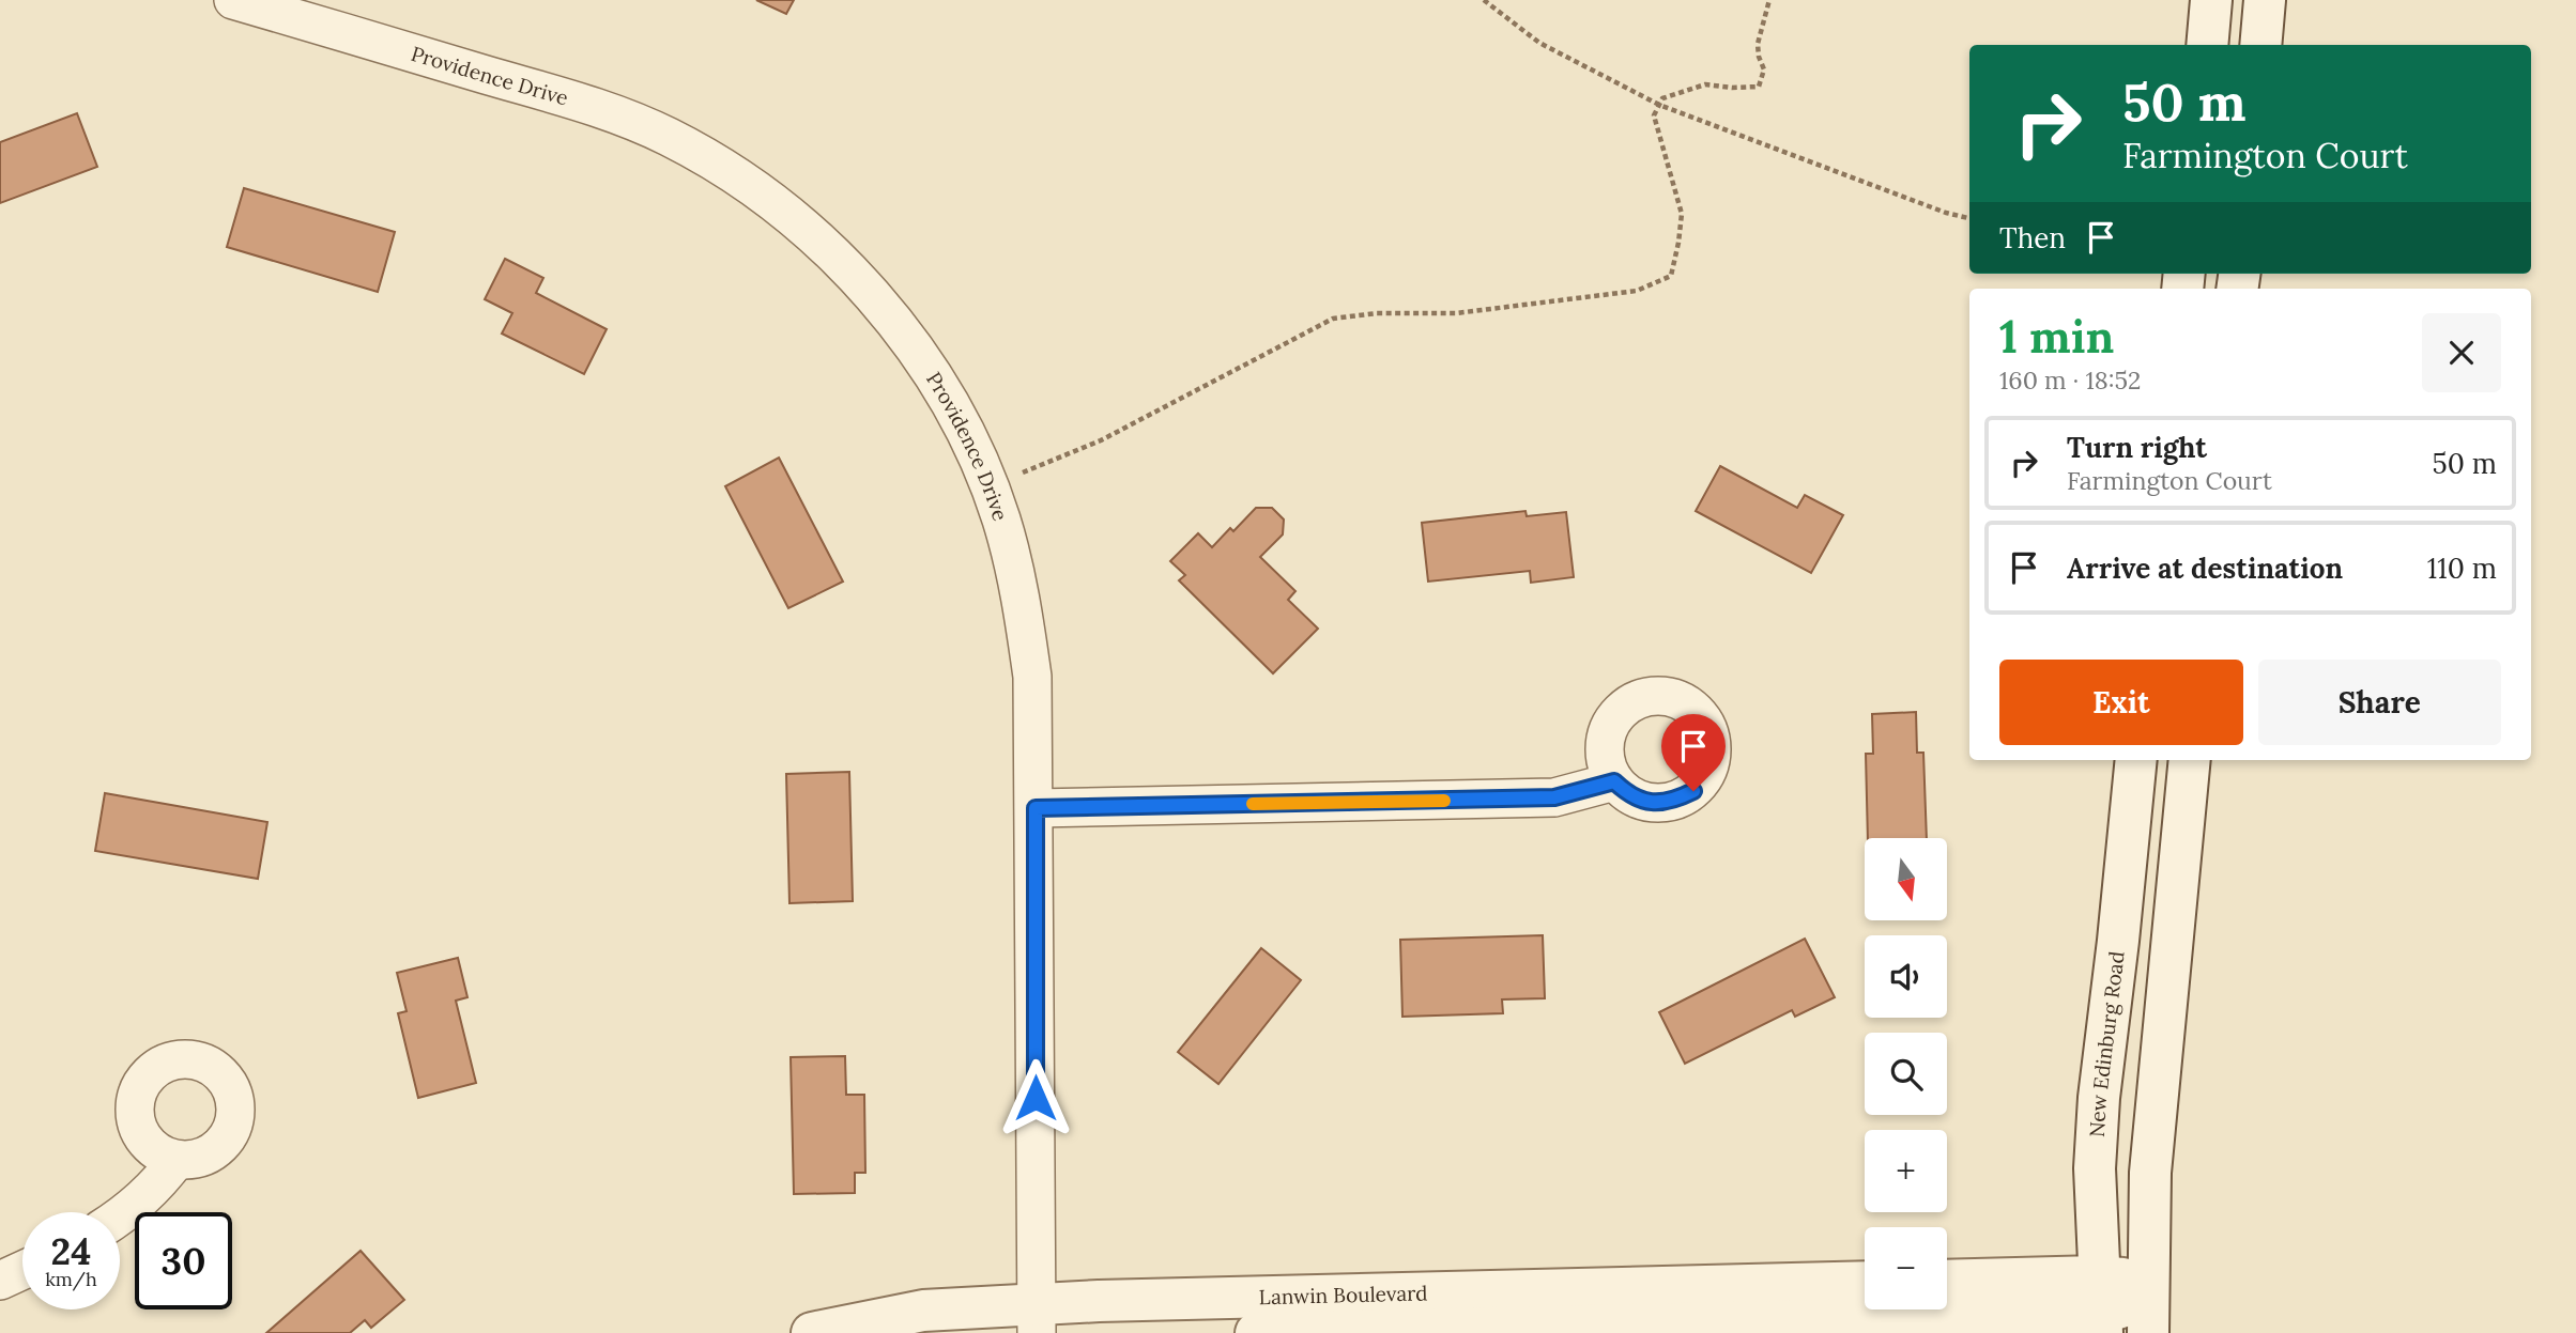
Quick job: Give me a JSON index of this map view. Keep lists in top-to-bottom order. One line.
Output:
{"streets":{"street":["Providence Drive","New Edinburg Road","Lanwin Boulevard"]},"crossings":[["Providence Drive","Lanwin Boulevard"],["New Edinburg Road","Lanwin Boulevard"]],"north":"bottom","page":{"turn":["50 m","Farmington Court"],"then":"Then","heading":["1 min","160 m · 18:52"],"list":[{"name":"Turn right","note":"Farmington Court","value":"50 m"},{"name":"Arrive at destination","value":"110 m"}],"buttons":["Exit","Share"],"map_buttons":["+","−"],"speed":"24 km/h","limit":"30"}}
